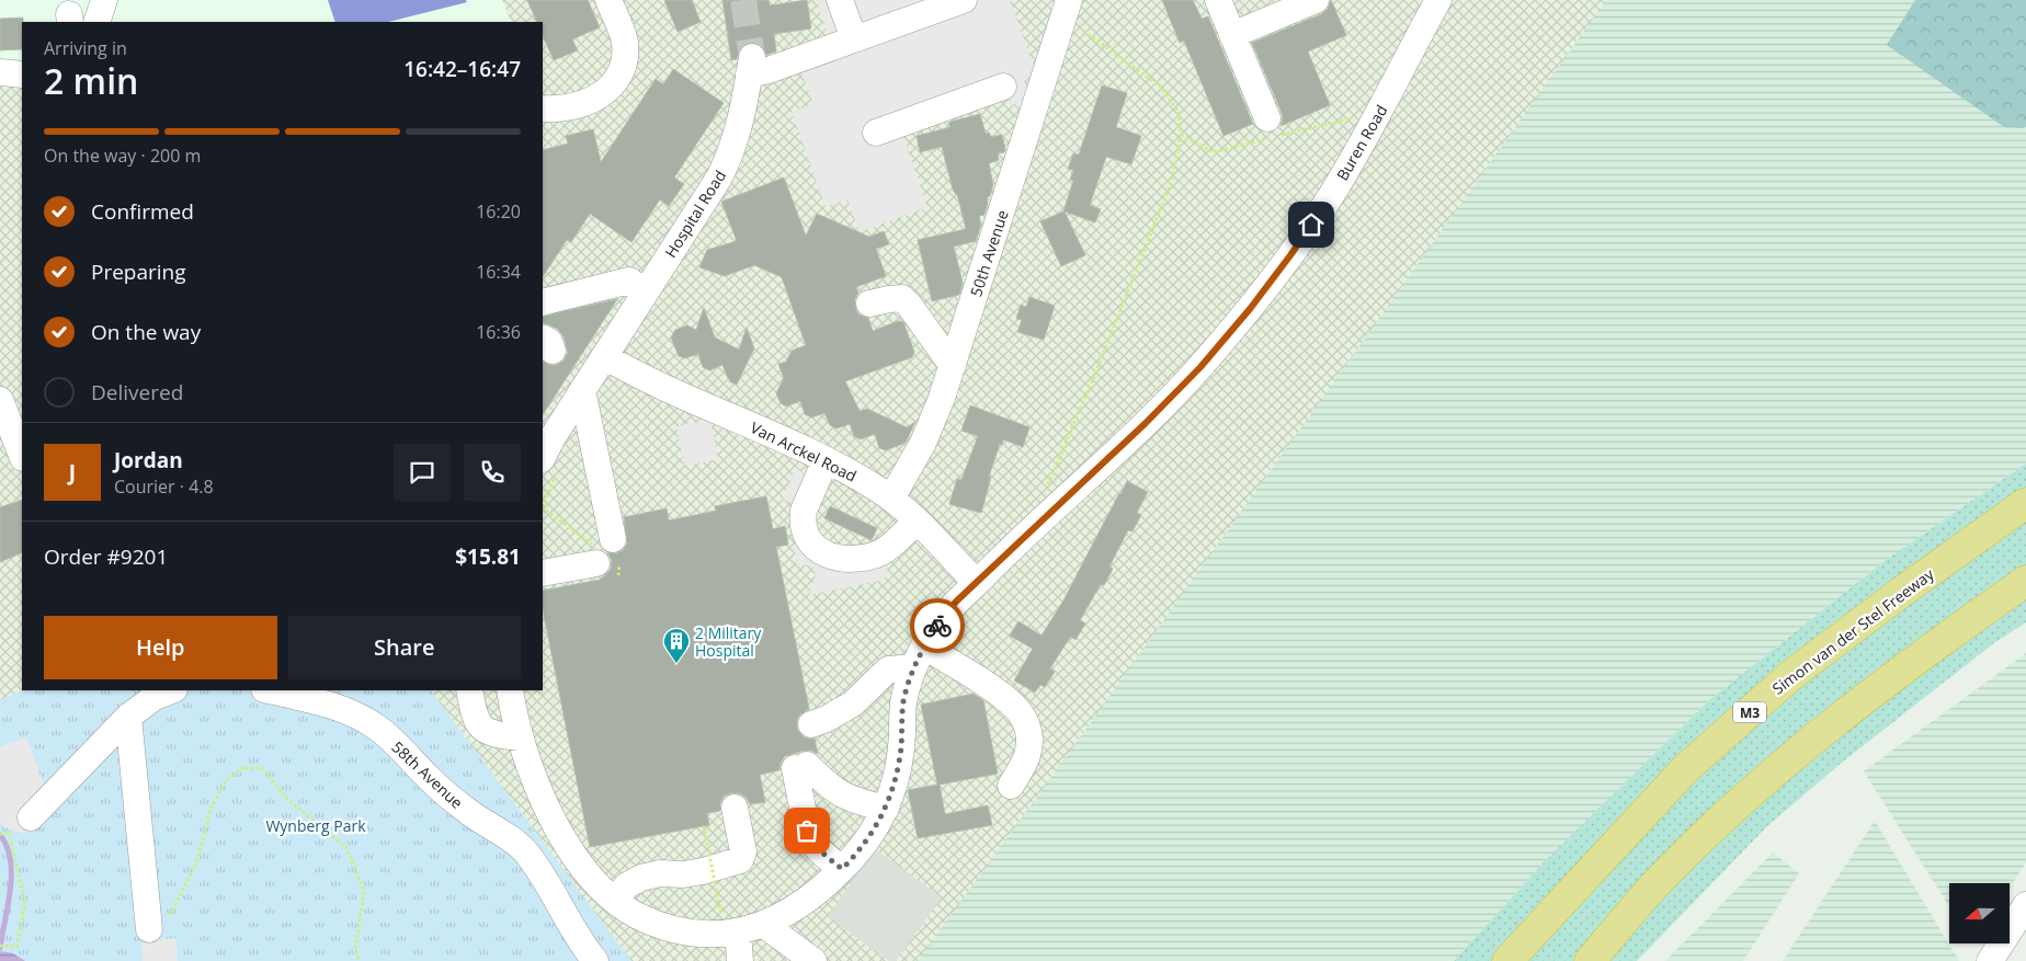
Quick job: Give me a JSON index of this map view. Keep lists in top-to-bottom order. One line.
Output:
{"streets":{"highway":["Simon van der Stel Freeway","M3"],"street":["Buren Road","Hospital Road","50th Avenue","Van Arckel Road","58th Avenue"]},"crossings":[["Buren Road","Van Arckel Road"],["Hospital Road","Van Arckel Road"],["50th Avenue","Van Arckel Road"]],"parks":["Wynberg Park"],"places":{"building":["2 Military Hospital"]},"north":"left","page":{"heading":["2 min","Arriving in","16:42–16:47"],"panel":["Jordan","Courier · 4.8","Order #9201","$15.81"],"bar":"On the way · 200 m","list":[["Confirmed","16:20"],["Preparing","16:34"],["On the way","16:36"],"Delivered"],"round":"J","buttons":["Help","Share"]}}
